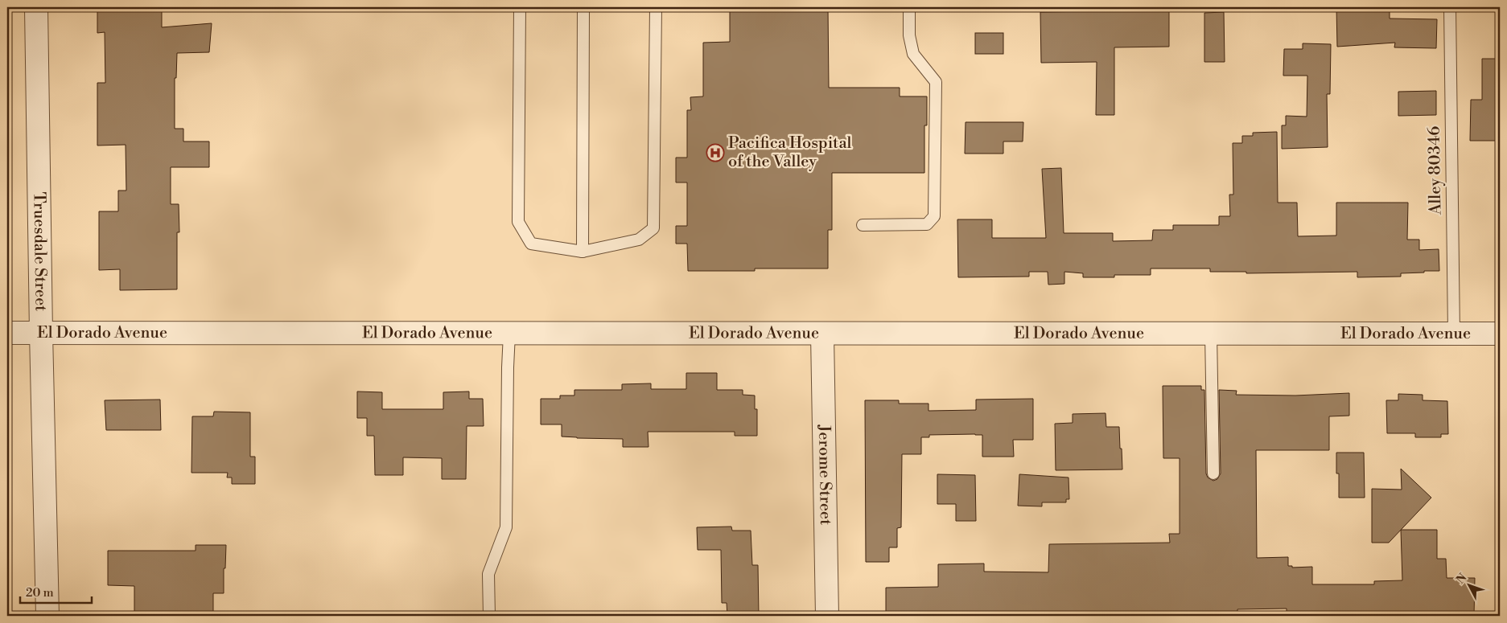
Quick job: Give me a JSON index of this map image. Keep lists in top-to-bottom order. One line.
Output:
{"streets":{"street":["Truesdale Street","El Dorado Avenue","Jerome Street"],"lane":["Alley 80346"]},"crossings":[["Alley 80346","El Dorado Avenue"],["Truesdale Street","El Dorado Avenue"],["El Dorado Avenue","Jerome Street"]],"places":{"hospital":["Pacifica Hospital of the Valley"]},"scale_bar":"20 m","north":"top left"}
